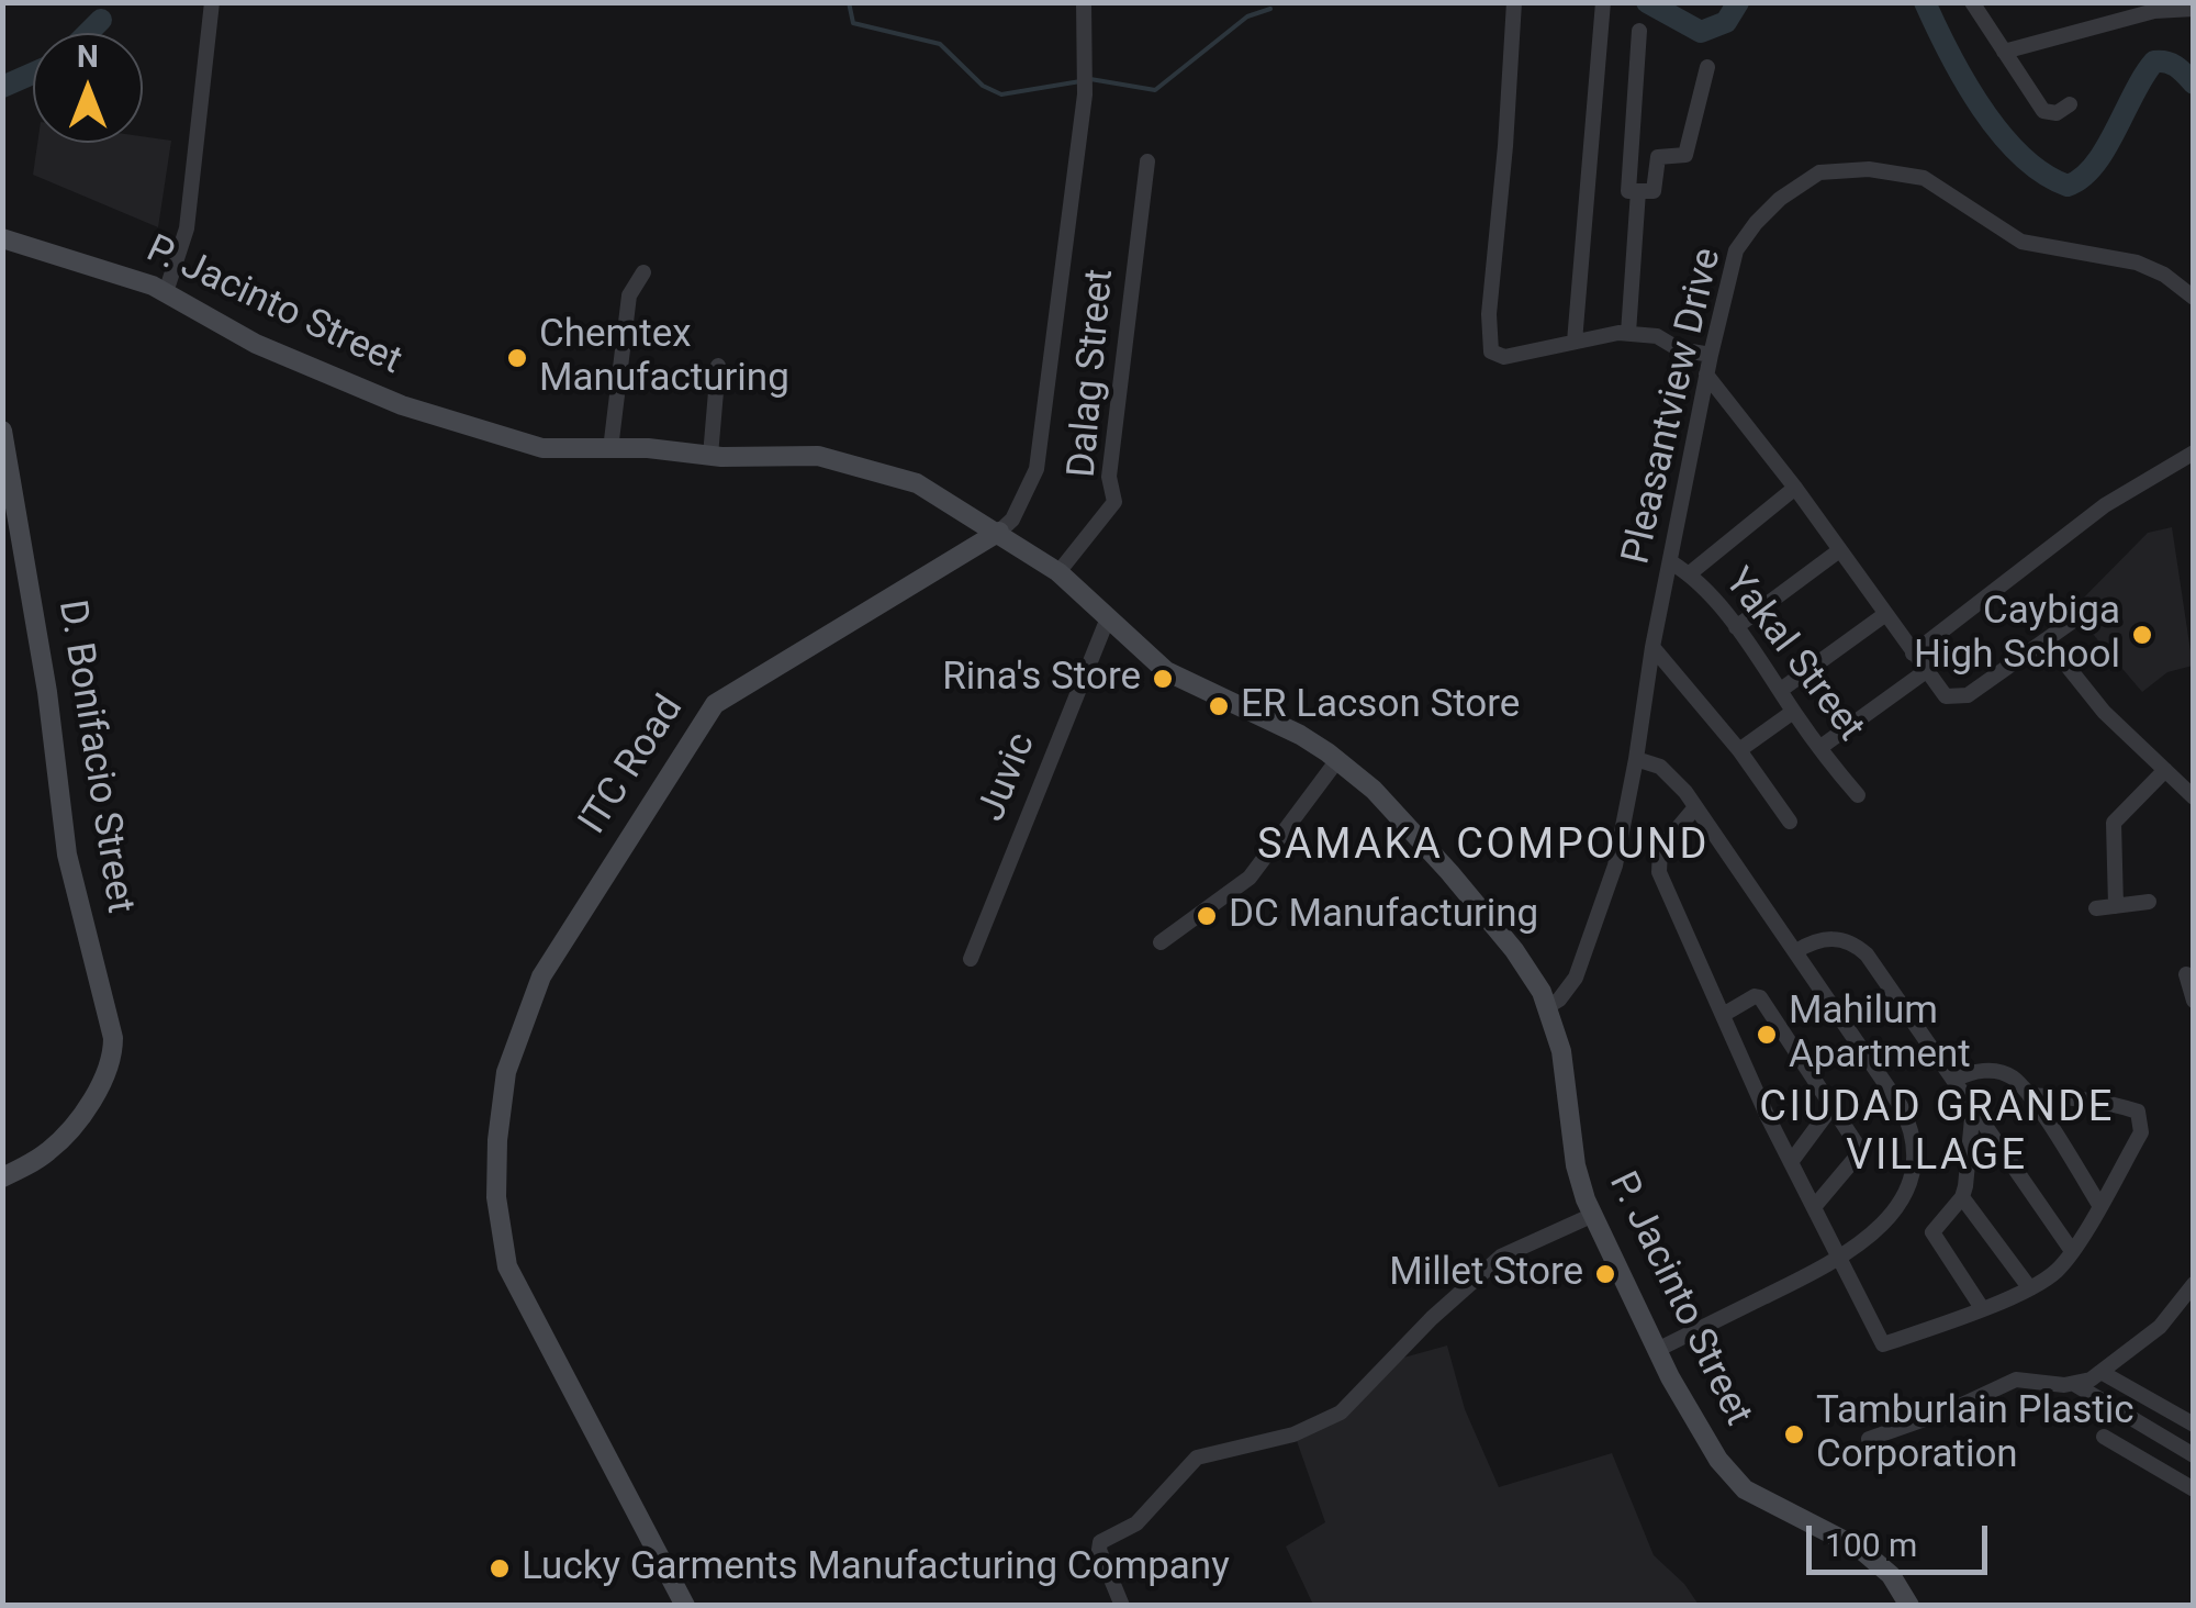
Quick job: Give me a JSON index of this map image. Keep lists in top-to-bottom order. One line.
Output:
{"streets":{"street":["P. Jacinto Street","Dalag Street","Pleasantview Drive","Yakal Street","D. Bonifacio Street","ITC Road","Juvic"]},"crossings":[["P. Jacinto Street","Dalag Street"],["P. Jacinto Street","Pleasantview Drive"],["P. Jacinto Street","ITC Road"],["P. Jacinto Street","Juvic"],["Pleasantview Drive","Yakal Street"]],"districts":["SAMAKA COMPOUND","CIUDAD GRANDE VILLAGE"],"places":["Chemtex Manufacturing","Caybiga High School","Rina's Store","ER Lacson Store","DC Manufacturing","Mahilum Apartment","Millet Store","Tamburlain Plastic Corporation","Lucky Garments Manufacturing Company"],"scale_bar":"100 m","north":"top"}
